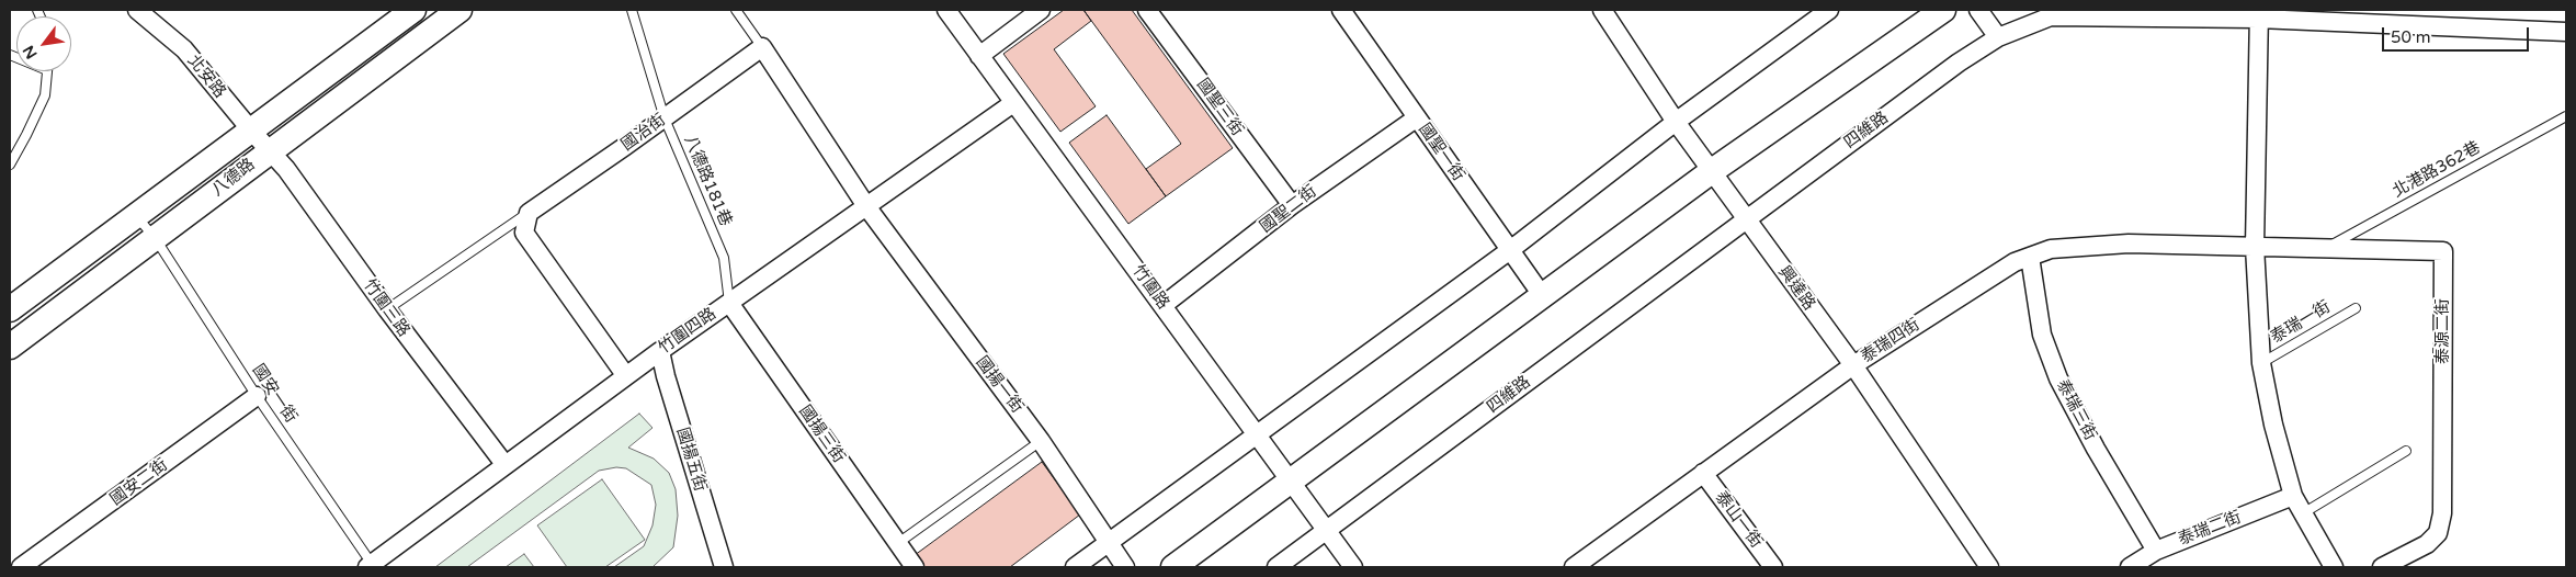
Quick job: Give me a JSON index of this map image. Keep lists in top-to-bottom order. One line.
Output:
{"streets":{"street":["北安路","國聖三街","四維路","國治街","國聖一街","八德路","國聖二街","竹圍路","興達路","竹圍三路","竹圍四路","泰源二街","泰瑞四街","國揚一街","泰瑞三街","國揚三街","國揚五街","國安二街","泰山一街","泰瑞二街"],"lane":["北港路362巷","八德路181巷","泰瑞一街","國安一街"]},"crossings":[["北安路","八德路"],["北安路","竹圍三路"],["國聖三街","國聖二街"],["四維路","竹圍路"],["四維路","興達路"],["國治街","八德路181巷"],["國聖一街","國聖二街"],["北港路362巷","泰源二街"],["八德路","竹圍三路"],["八德路","國安一街"],["八德路181巷","竹圍四路"],["八德路181巷","國揚三街"],["國聖二街","竹圍路"],["竹圍路","竹圍四路"],["興達路","泰瑞四街"],["竹圍三路","竹圍四路"],["竹圍四路","國揚一街"],["竹圍四路","國安一街"],["竹圍四路","國揚三街"],["竹圍四路","國揚五街"],["泰源二街","泰瑞四街"],["泰瑞四街","泰瑞三街"],["泰瑞四街","泰山一街"],["國安一街","國安二街"],["泰瑞三街","泰瑞二街"]],"scale_bar":"50 m","north":"bottom left"}
